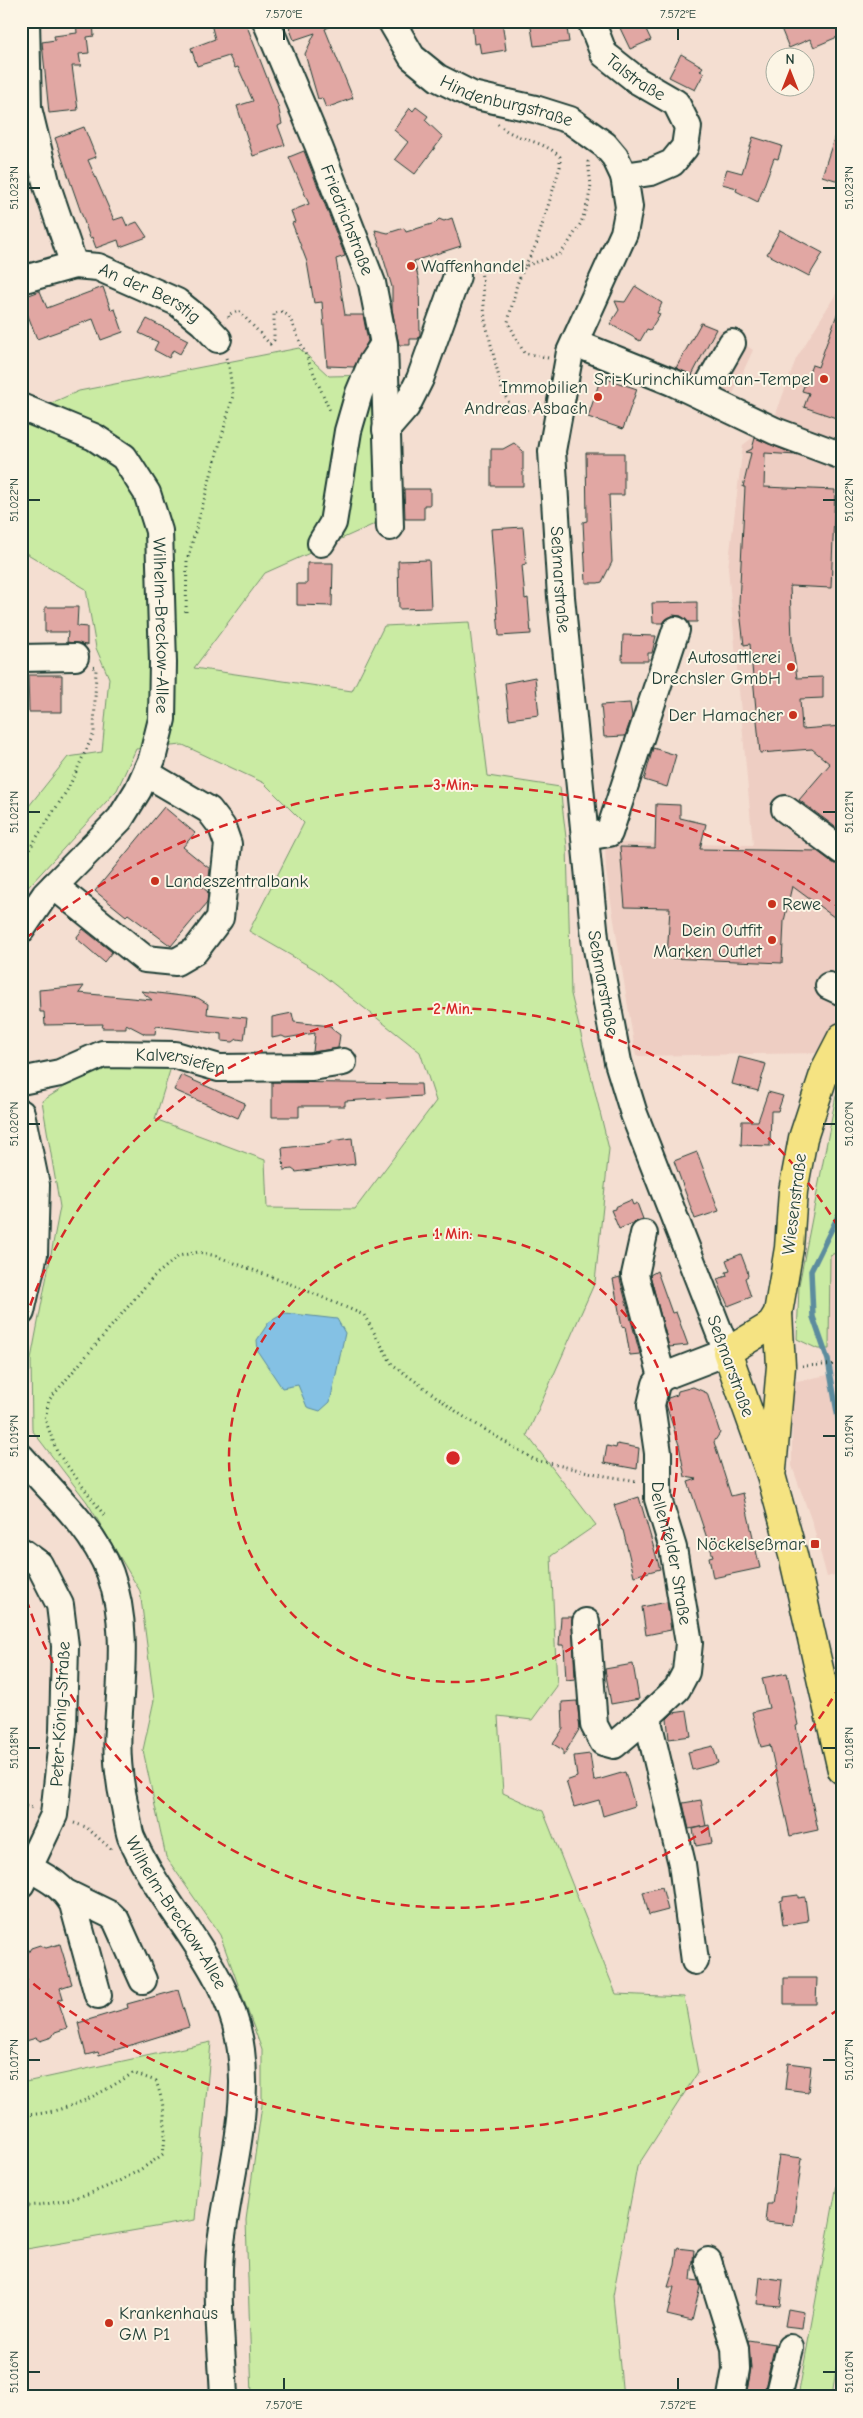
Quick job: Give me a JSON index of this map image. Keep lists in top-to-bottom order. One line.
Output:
{"streets":{"main road":["Seßmarstraße","Wiesenstraße"],"street":["Talstraße","Hindenburgstraße","Friedrichstraße","An der Berstig","Wilhelm-Breckow-Allee","Kalversiefen","Dellenfelder Straße","Peter-König-Straße"]},"crossings":[["Talstraße","Hindenburgstraße"],["Talstraße","Seßmarstraße"],["Hindenburgstraße","Seßmarstraße"],["Seßmarstraße","Wiesenstraße"]],"places":{"other":["Waffenhandel","Sri-Kurinchikumaran-Tempel","Immobilien Andreas Asbach","Autosattlerei Drechsler GmbH","Der Hamacher","Landeszentralbank","Rewe","Dein Outfit Marken Outlet","Krankenhaus GM P1"],"transit":["Nöckelseßmar"]},"north":"top","coordinates":["7.570°E","7.572°E","51.023°N","51.022°N","51.021°N","51.020°N","51.019°N","51.018°N","51.017°N","51.016°N"],"rings":["3 Min.","2 Min.","1 Min."]}
